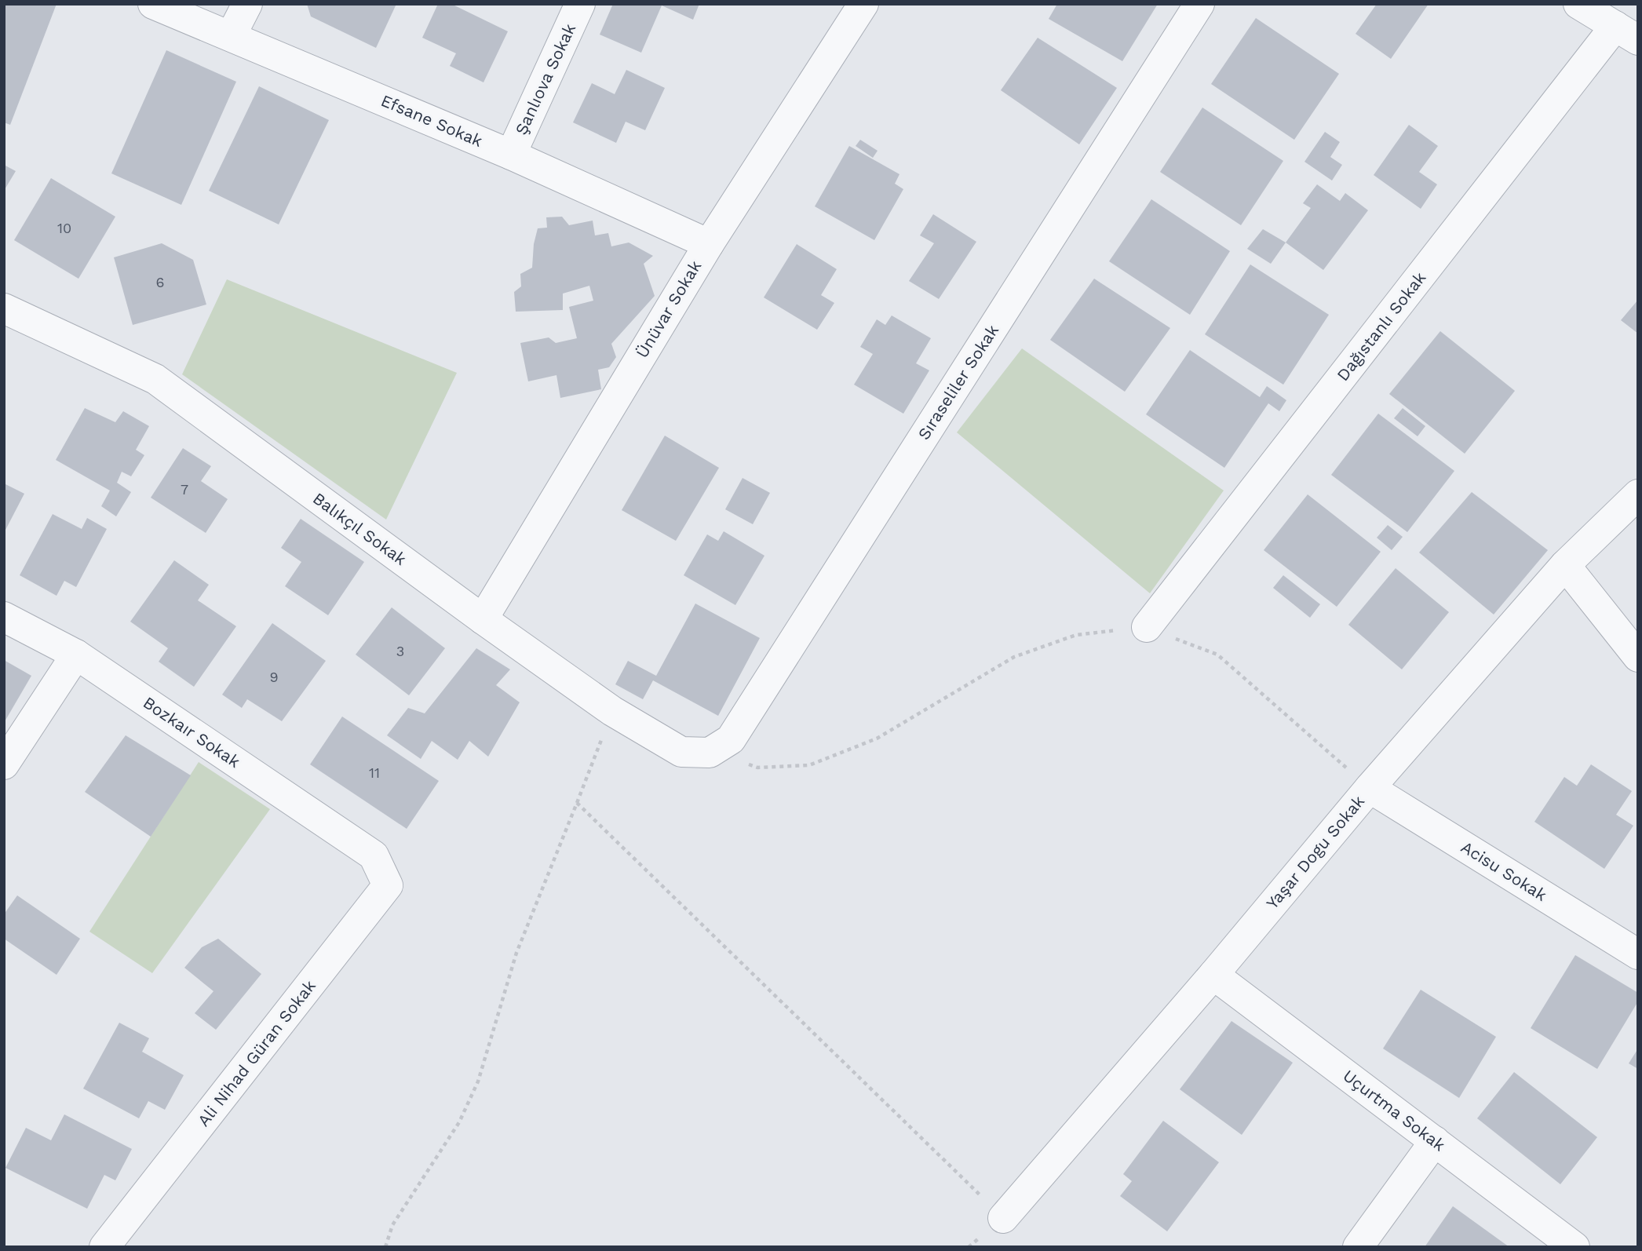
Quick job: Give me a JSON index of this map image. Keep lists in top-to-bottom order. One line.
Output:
{"streets":{"street":["Şanlıova Sokak","Efsane Sokak","Ünüvar Sokak","Dağıstanlı Sokak","Sıraseliler Sokak","Balıkçıl Sokak","Bozkaır Sokak","Yaşar Dogu Sokak","Acisu Sokak","Ali Nihad Güran Sokak","Uçurtma Sokak"]},"crossings":[["Şanlıova Sokak","Efsane Sokak"],["Efsane Sokak","Ünüvar Sokak"],["Ünüvar Sokak","Balıkçıl Sokak"],["Sıraseliler Sokak","Balıkçıl Sokak"],["Bozkaır Sokak","Ali Nihad Güran Sokak"],["Yaşar Dogu Sokak","Acisu Sokak"],["Yaşar Dogu Sokak","Uçurtma Sokak"]],"house_numbers":["10","6","7","3","9","11"]}
